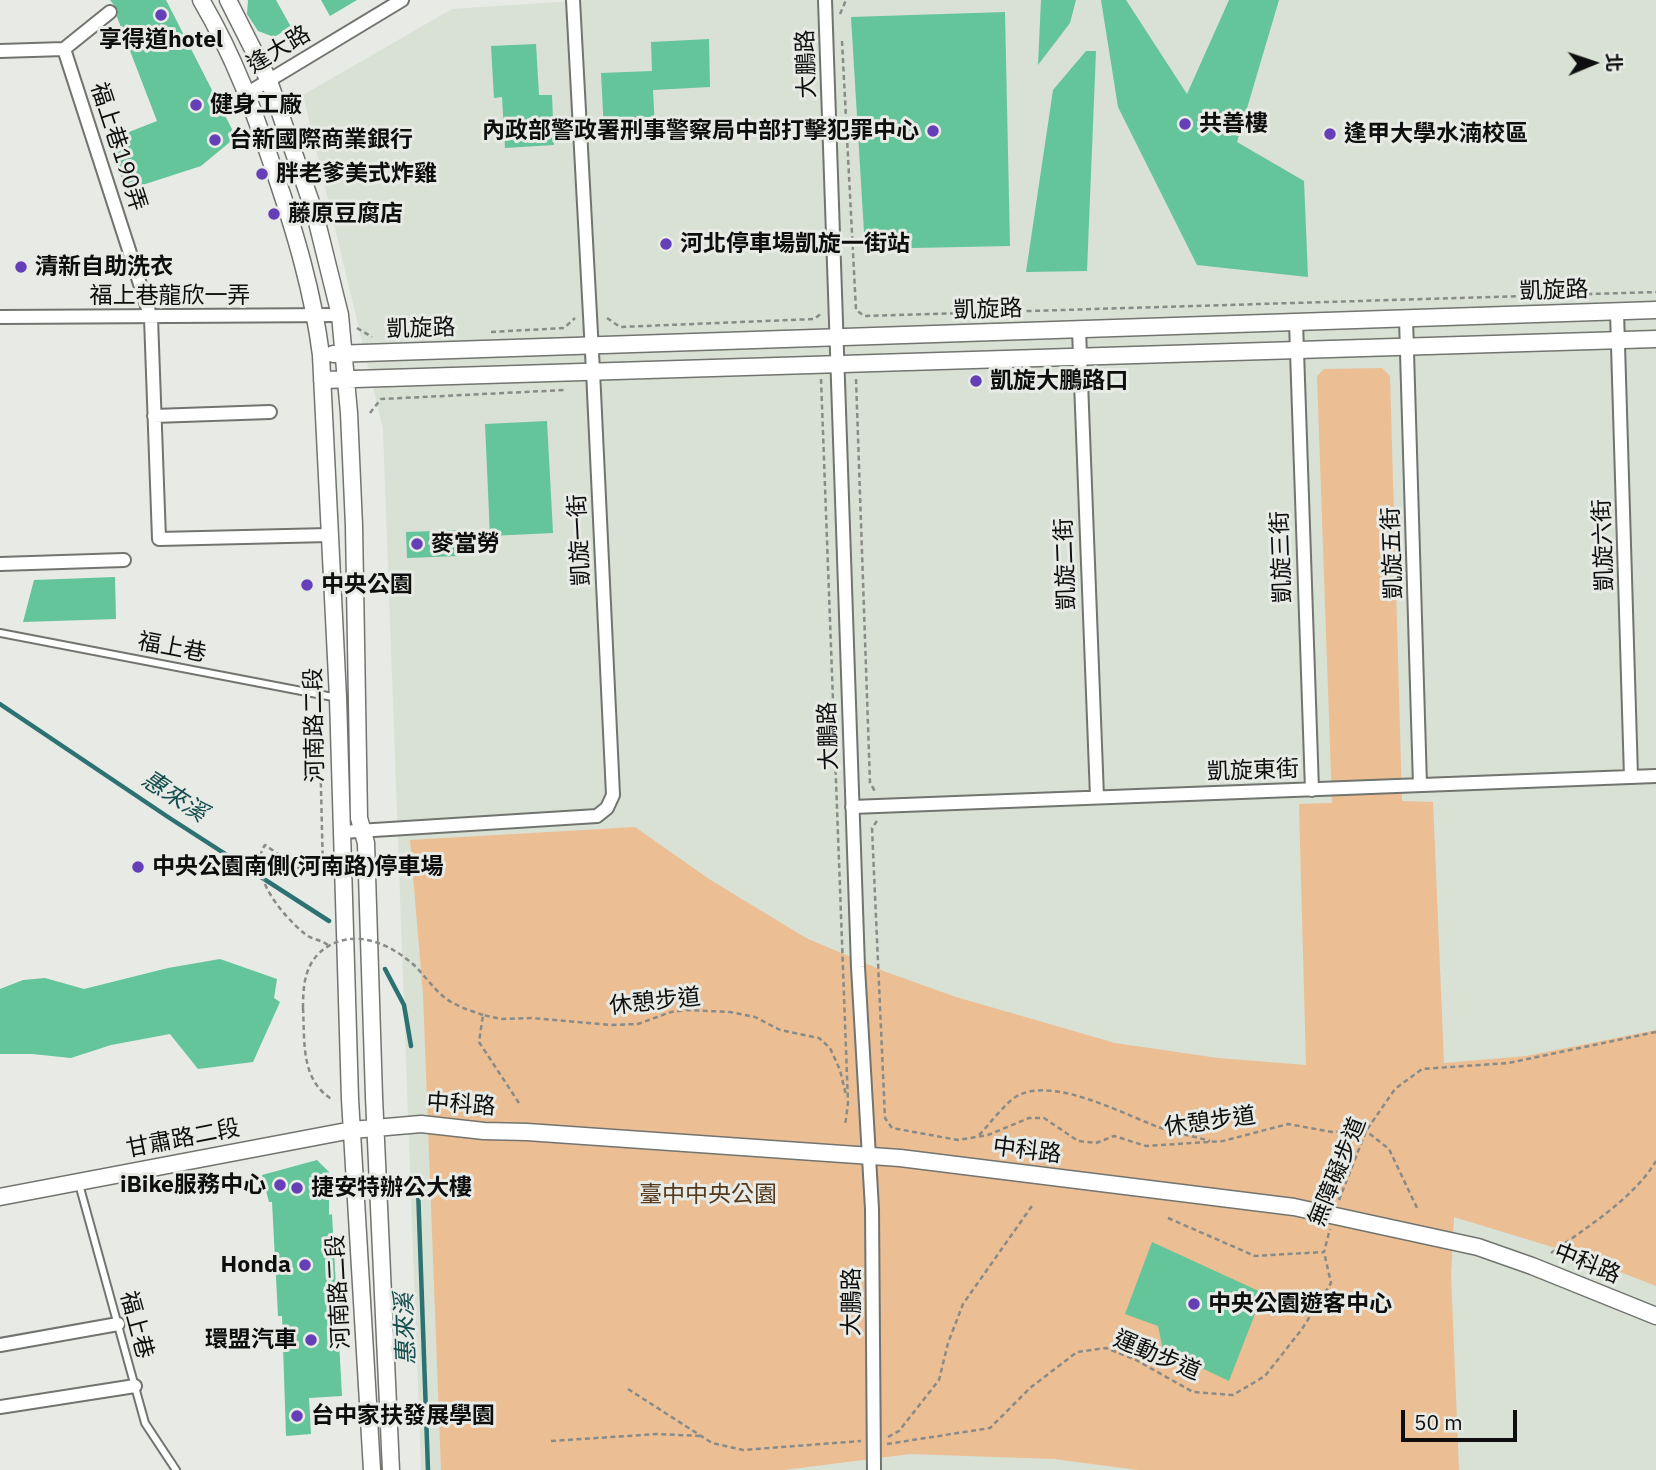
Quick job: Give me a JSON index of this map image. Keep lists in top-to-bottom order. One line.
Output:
{"streets":{"street":["逢大路","大鵬路","福上巷190弄","凱旋路","福上巷龍欣一弄","凱旋一街","凱旋六街","凱旋五街","凱旋三街","凱旋二街","河南路二段","凱旋東街","中科路","甘肅路二段"],"lane":["福上巷"],"path":["休憩步道","無障礙步道","運動步道"]},"crossings":[["逢大路","河南路二段"],["大鵬路","凱旋路"],["大鵬路","凱旋東街"],["大鵬路","中科路"],["大鵬路","運動步道"],["福上巷190弄","福上巷龍欣一弄"],["福上巷190弄","河南路二段"],["凱旋路","凱旋一街"],["凱旋路","凱旋六街"],["凱旋路","凱旋五街"],["凱旋路","凱旋三街"],["凱旋路","凱旋二街"],["凱旋路","河南路二段"],["福上巷龍欣一弄","河南路二段"],["凱旋一街","河南路二段"],["凱旋六街","凱旋東街"],["凱旋五街","凱旋東街"],["凱旋三街","凱旋東街"],["凱旋二街","凱旋東街"],["福上巷","河南路二段"],["福上巷","甘肅路二段"],["河南路二段","中科路"],["河南路二段","甘肅路二段"],["休憩步道","無障礙步道"],["中科路","甘肅路二段"],["中科路","無障礙步道"],["無障礙步道","運動步道"]],"water":["惠來溪"],"parks":["臺中中央公園"],"places":["享得道hotel","健身工廠","共善樓","內政部警政署刑事警察局中部打擊犯罪中心","逢甲大學水湳校區","台新國際商業銀行","胖老爹美式炸雞","藤原豆腐店","河北停車場凱旋一街站","清新自助洗衣","凱旋大鵬路口","麥當勞","中央公園","中央公園南側(河南路)停車場","iBike服務中心","捷安特辦公大樓","Honda","中央公園遊客中心","環盟汽車","台中家扶發展學園"],"scale_bar":"50 m","north":"right"}
